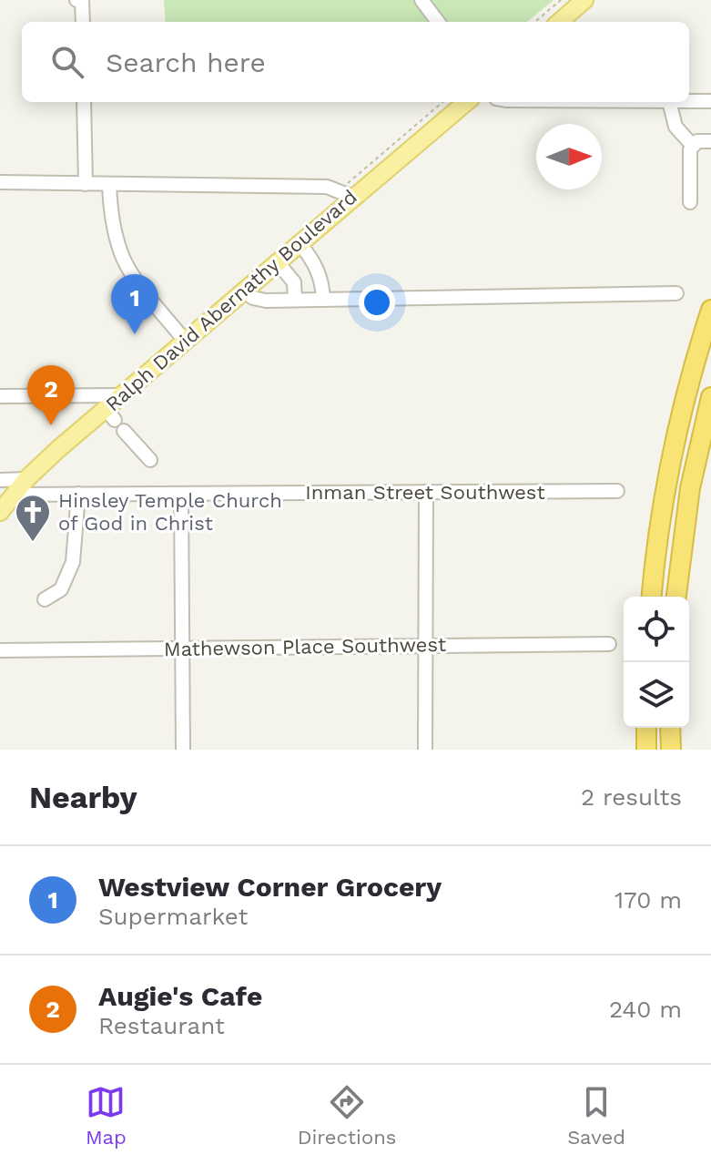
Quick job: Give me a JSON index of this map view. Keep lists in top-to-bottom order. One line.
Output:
{"streets":{"main road":["Ralph David Abernathy Boulevard"],"street":["Inman Street Southwest","Mathewson Place Southwest"]},"crossings":[["Ralph David Abernathy Boulevard","Inman Street Southwest"]],"places":{"church":["Hinsley Temple Church of God in Christ"]},"north":"right","page":{"search":"Search here","pins":["1","2"],"heading":["Nearby","2 results"],"list":[{"mark":"1","name":"Westview Corner Grocery","note":"Supermarket","value":"170 m"},{"mark":"2","name":"Augie's Cafe","note":"Restaurant","value":"240 m"}],"nav":["Map","Directions","Saved"]}}
